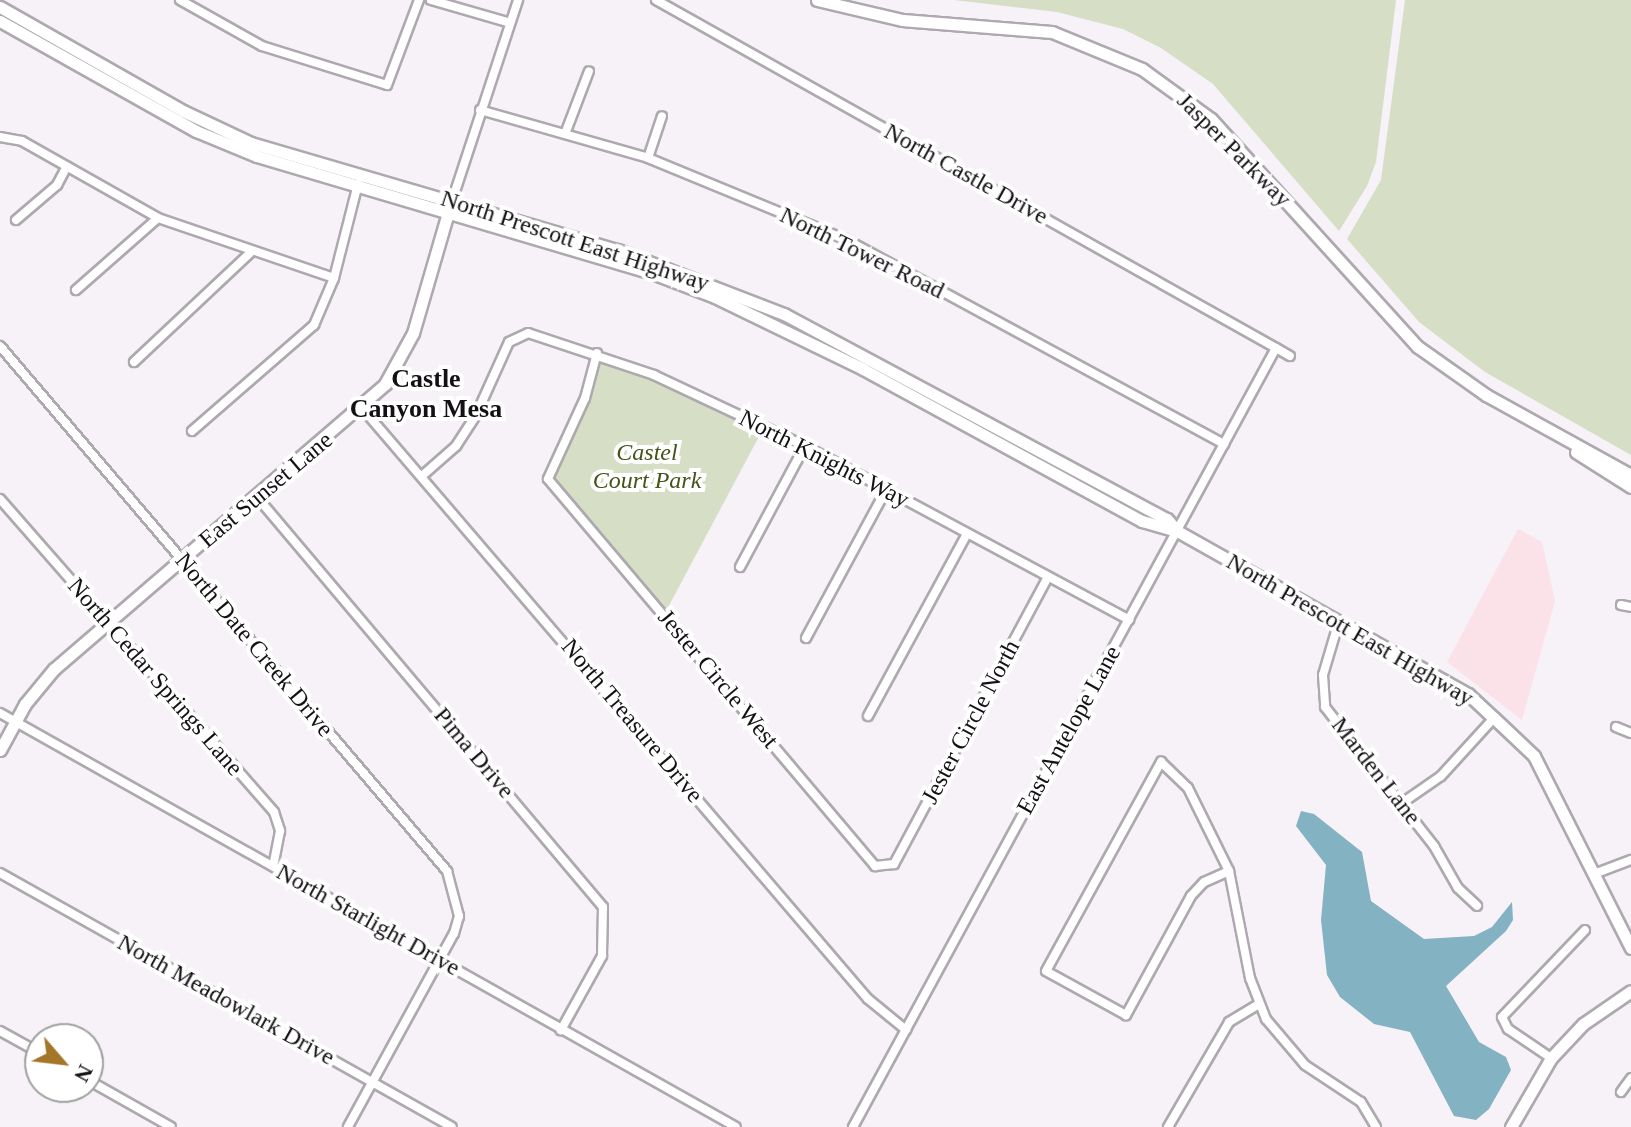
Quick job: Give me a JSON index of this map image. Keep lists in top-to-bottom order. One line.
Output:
{"streets":{"street":["Jasper Parkway","North Castle Drive","North Prescott East Highway","North Tower Road","North Knights Way","East Sunset Lane","North Date Creek Drive","North Cedar Springs Lane","Jester Circle West","North Treasure Drive","Jester Circle North","East Antelope Lane","Pima Drive","Marden Lane","North Starlight Drive","North Meadowlark Drive"]},"crossings":[["North Castle Drive","East Antelope Lane"],["North Prescott East Highway","East Sunset Lane"],["North Prescott East Highway","East Antelope Lane"],["North Prescott East Highway","Marden Lane"],["North Tower Road","East Sunset Lane"],["North Tower Road","East Antelope Lane"],["North Knights Way","Jester Circle West"],["North Knights Way","North Treasure Drive"],["North Knights Way","Jester Circle North"],["North Knights Way","East Antelope Lane"],["East Sunset Lane","North Date Creek Drive"],["East Sunset Lane","North Cedar Springs Lane"],["East Sunset Lane","North Treasure Drive"],["East Sunset Lane","Pima Drive"],["East Sunset Lane","North Starlight Drive"],["North Date Creek Drive","North Starlight Drive"],["North Date Creek Drive","North Meadowlark Drive"],["North Cedar Springs Lane","North Starlight Drive"],["Jester Circle West","Jester Circle North"],["North Treasure Drive","East Antelope Lane"],["Pima Drive","North Starlight Drive"]],"districts":["Castle Canyon Mesa"],"parks":["Castel Court Park"],"north":"bottom right"}
